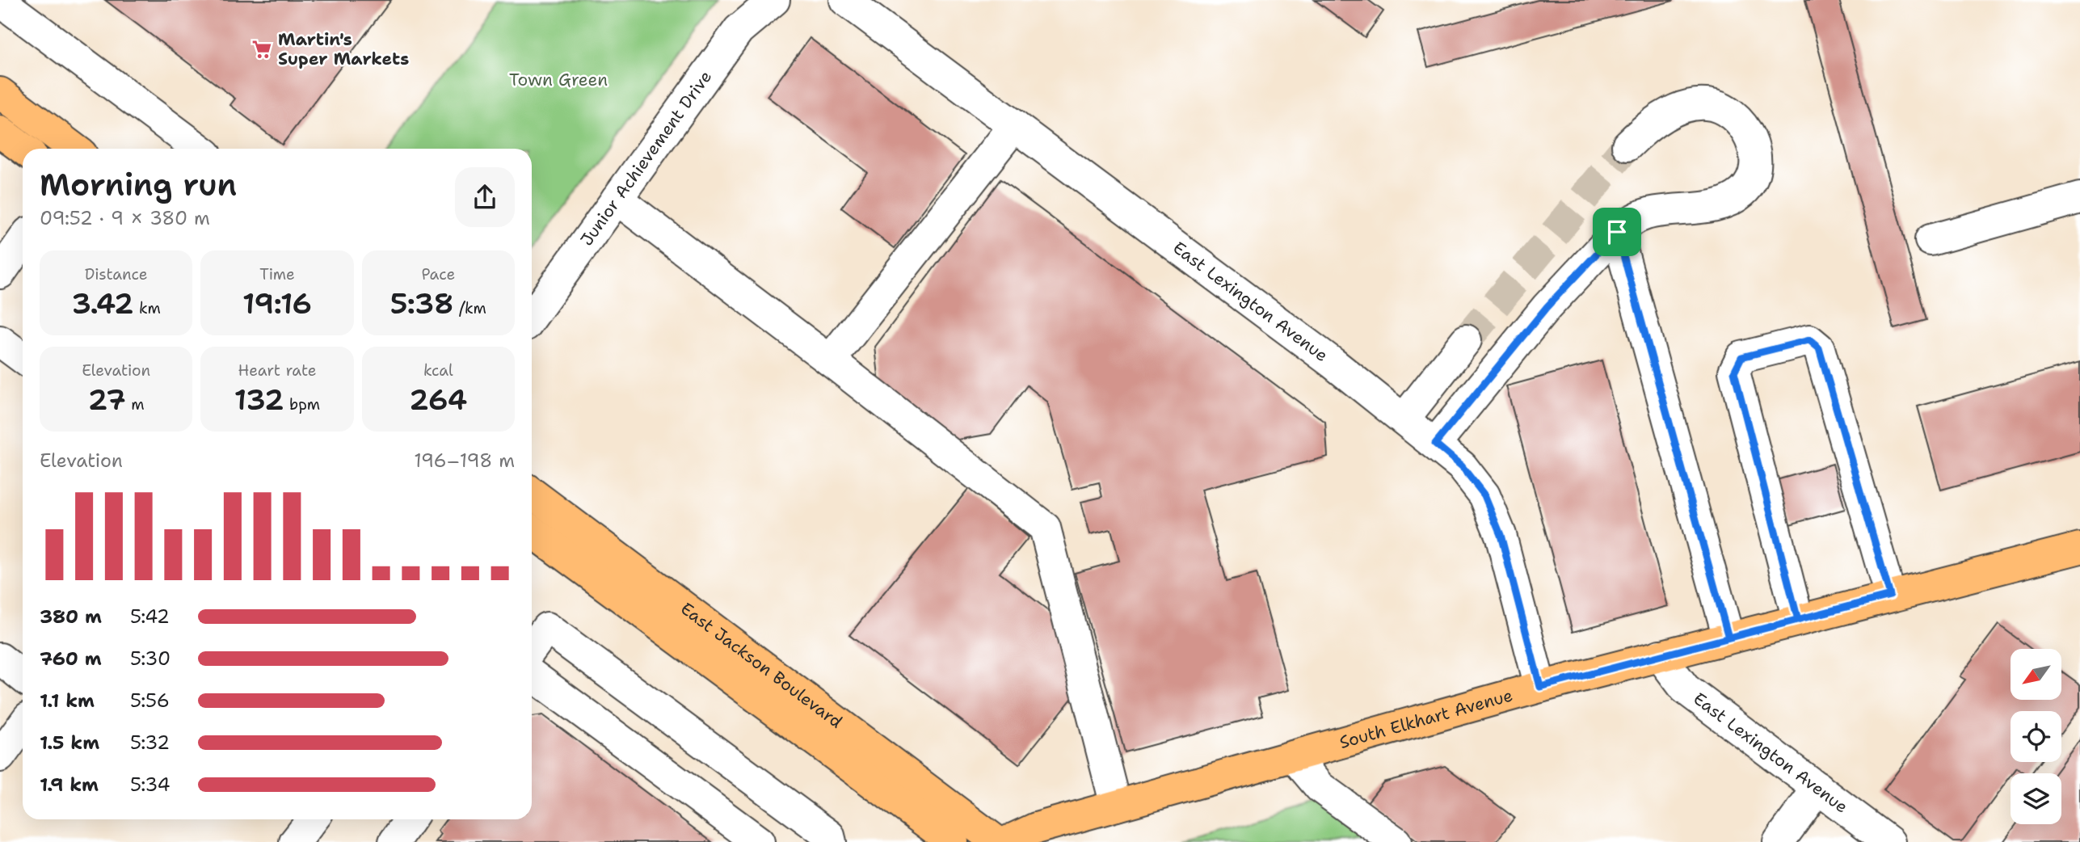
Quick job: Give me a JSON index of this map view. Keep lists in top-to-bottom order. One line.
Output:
{"streets":{"main road":["East Jackson Boulevard","South Elkhart Avenue"],"street":["Junior Achievement Drive","East Lexington Avenue"]},"crossings":[["East Lexington Avenue","South Elkhart Avenue"]],"parks":["Town Green"],"places":{"supermarket":["Martin's Super Markets"]},"north":"bottom left","page":{"heading":["Morning run","09:52 · 9 × 380 m"],"stats":[["Distance","3.42 km"],["Time","19:16"],["Pace","5:38 /km"],["Elevation","27 m"],["Heart rate","132 bpm"],["kcal","264"]],"chart":["Elevation","196–198 m"],"list":[{"name":"380 m","note":"5:42"},{"name":"760 m","note":"5:30"},{"name":"1.1 km","note":"5:56"},{"name":"1.5 km","note":"5:32"},{"name":"1.9 km","note":"5:34"}]}}
